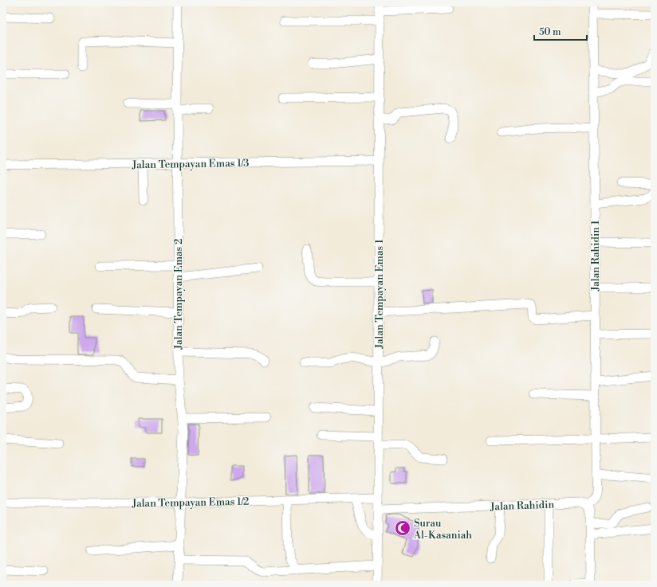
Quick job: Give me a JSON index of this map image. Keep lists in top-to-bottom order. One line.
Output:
{"streets":{"street":["Jalan Tempayan Emas 1/3","Jalan Rahidin 1","Jalan Tempayan Emas 2","Jalan Tempayan Emas 1","Jalan Tempayan Emas 1/2","Jalan Rahidin"]},"crossings":[["Jalan Tempayan Emas 1/3","Jalan Tempayan Emas 2"],["Jalan Tempayan Emas 1/3","Jalan Tempayan Emas 1"],["Jalan Rahidin 1","Jalan Rahidin"],["Jalan Tempayan Emas 2","Jalan Tempayan Emas 1/2"],["Jalan Tempayan Emas 1","Jalan Tempayan Emas 1/2"],["Jalan Tempayan Emas 1","Jalan Rahidin"]],"places":{"mosque":["Surau Al-Kasaniah"]},"scale_bar":"50 m"}
